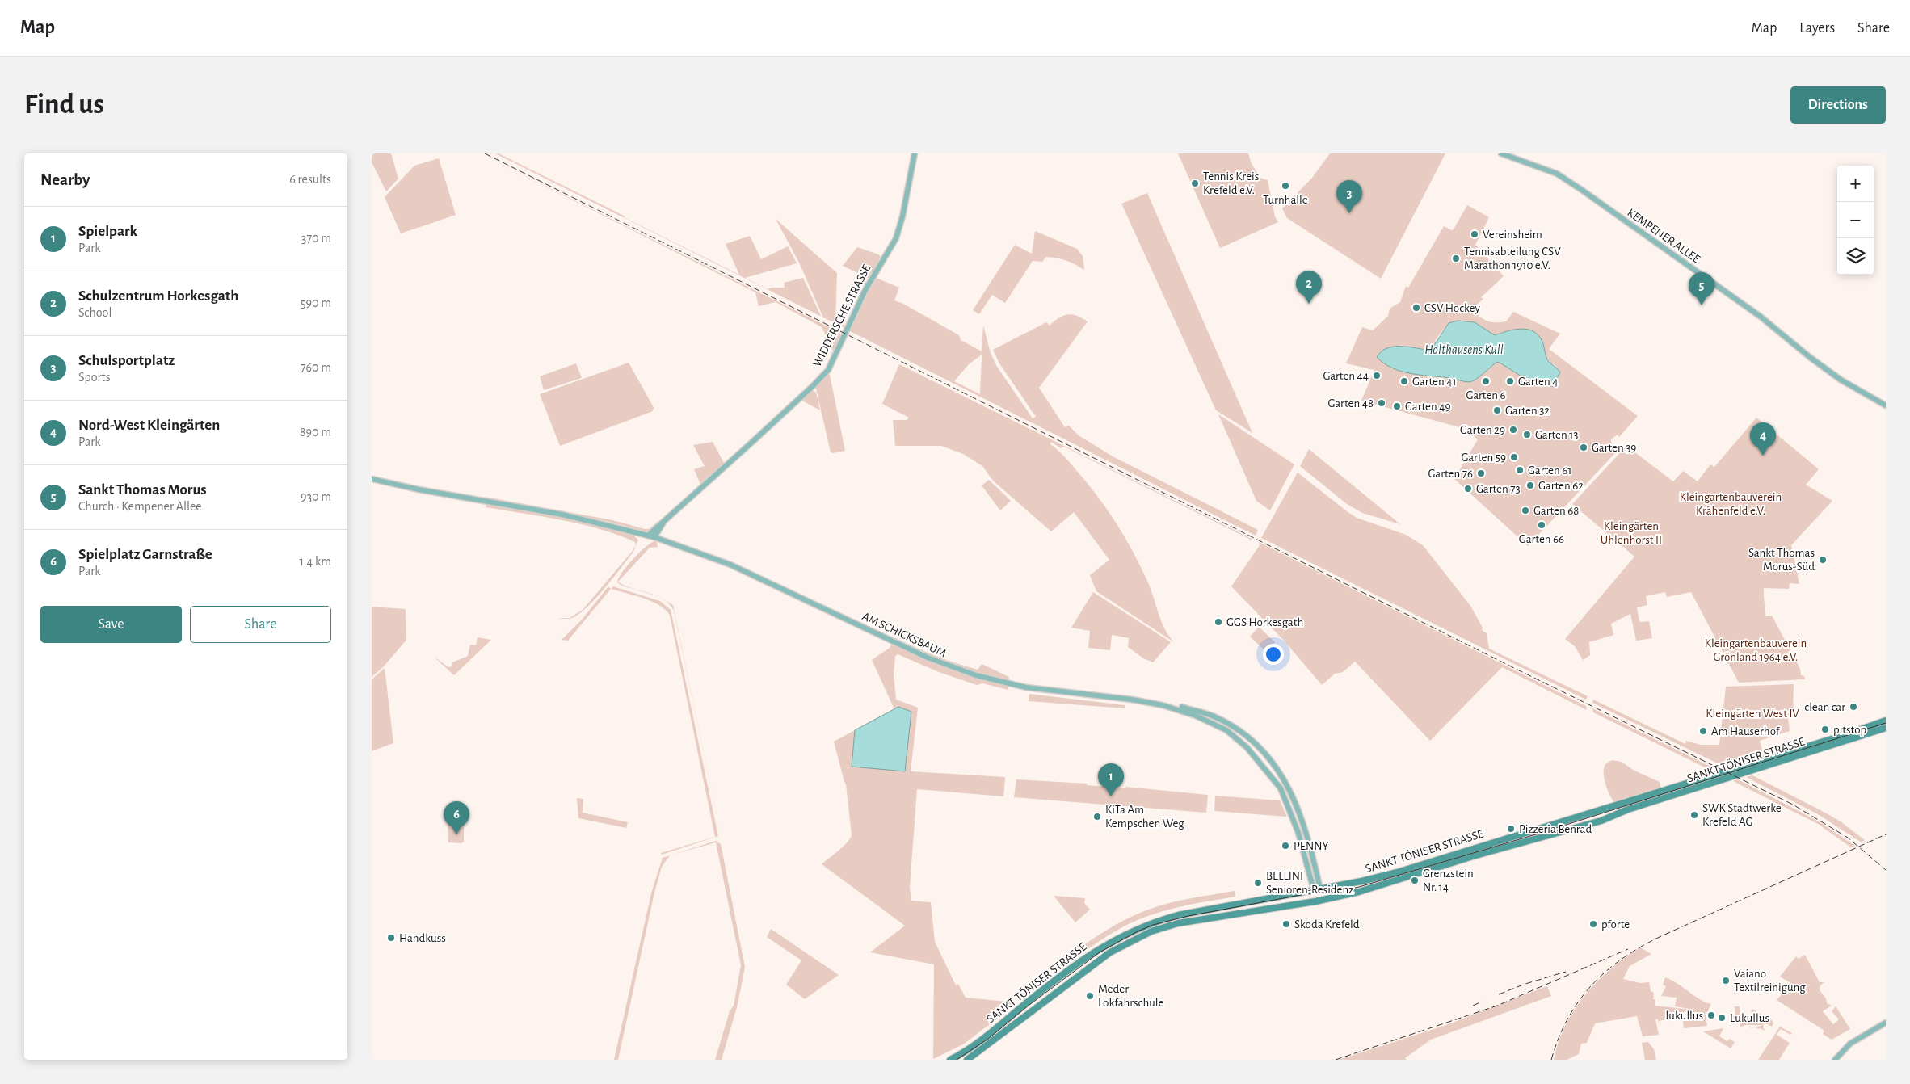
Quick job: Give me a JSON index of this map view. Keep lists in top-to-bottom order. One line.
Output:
{"streets":{"main road":["SANKT TÖNISER STRASSE"],"street":["KEMPENER ALLEE","WIDDERSCHE STRASSE","AM SCHICKSBAUM"]},"crossings":[["WIDDERSCHE STRASSE","AM SCHICKSBAUM"],["AM SCHICKSBAUM","SANKT TÖNISER STRASSE"]],"water":["Holthausens Kull"],"parks":["Kleingartenbauverein Krähenfeld e.V.","Kleingärten Uhlenhorst II","Kleingartenbauverein Grönland 1964 e.V.","Kleingärten West IV"],"places":["Tennis Kreis Krefeld e.V.","Turnhalle","Vereinsheim","Tennisabteilung CSV Marathon 1910 e.V.","CSV Hockey","Garten 44","Garten 41","Garten 6","Garten 4","Garten 48","Garten 49","Garten 32","Garten 29","Garten 13","Garten 39","Garten 59","Garten 61","Garten 76","Garten 62","Garten 73","Garten 68","Garten 66","Sankt Thomas Morus-Süd","GGS Horkesgath","clean car","pitstop","Am Hauserhof","SWK Stadtwerke Krefeld AG","KiTa Am Kempschen Weg","Pizzeria Benrad","PENNY","Grenzstein Nr. 14","BELLINI Senioren-Residenz","Skoda Krefeld","pforte","Handkuss","Vaiano Textilreinigung","Meder Lokfahrschule","lukullus","Lukullus"],"page":{"header":"Map","nav":["Map","Layers","Share"],"buttons":["Directions",["Save","Share"]],"title":"Find us","heading":["Nearby","6 results"],"map_buttons":["+","−"],"pins":["3","2","5","4","1","6"],"list":[{"mark":"1","name":"Spielpark","note":"Park","value":"370 m"},{"mark":"2","name":"Schulzentrum Horkesgath","note":"School","value":"590 m"},{"mark":"3","name":"Schulsportplatz","note":"Sports","value":"760 m"},{"mark":"4","name":"Nord-West Kleingärten","note":"Park","value":"890 m"},{"mark":"5","name":"Sankt Thomas Morus","note":"Church · Kempener Allee","value":"930 m"},{"mark":"6","name":"Spielplatz Garnstraße","note":"Park","value":"1.4 km"}]}}
